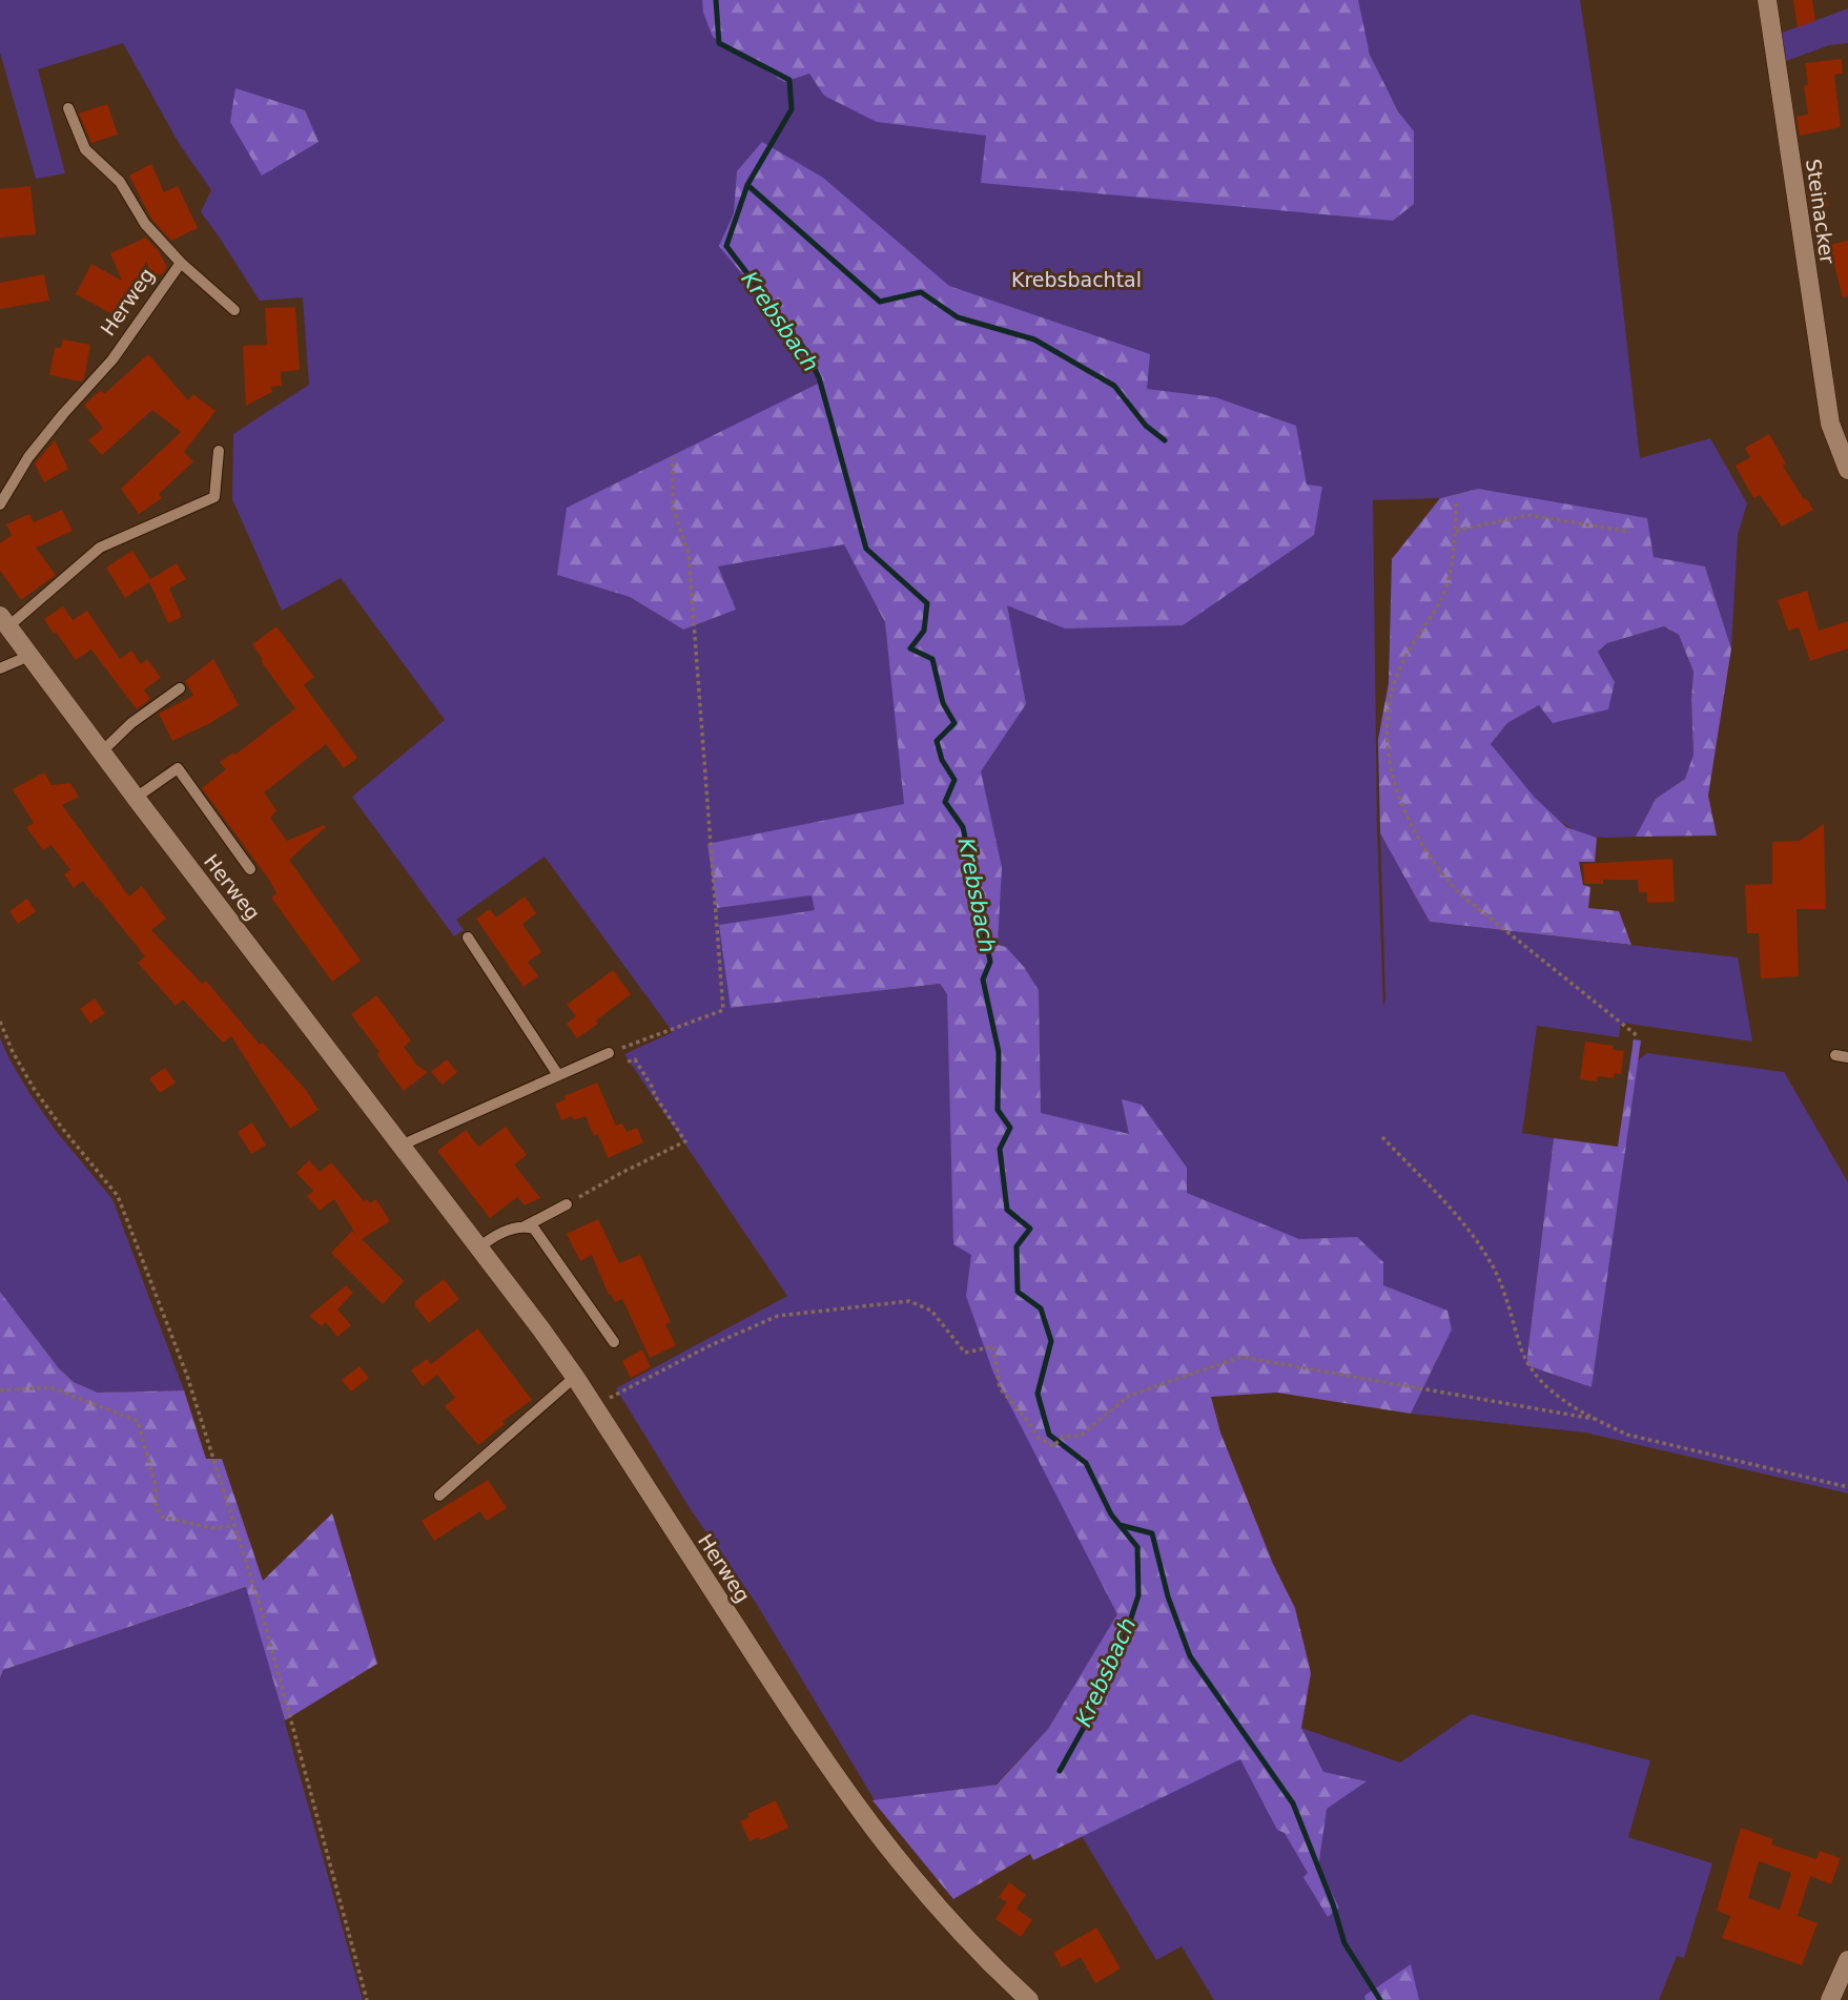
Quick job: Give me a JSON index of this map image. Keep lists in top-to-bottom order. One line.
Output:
{"streets":{"street":["Steinacker","Herweg"]},"water":["Krebsbach"],"parks":["Krebsbachtal"]}
